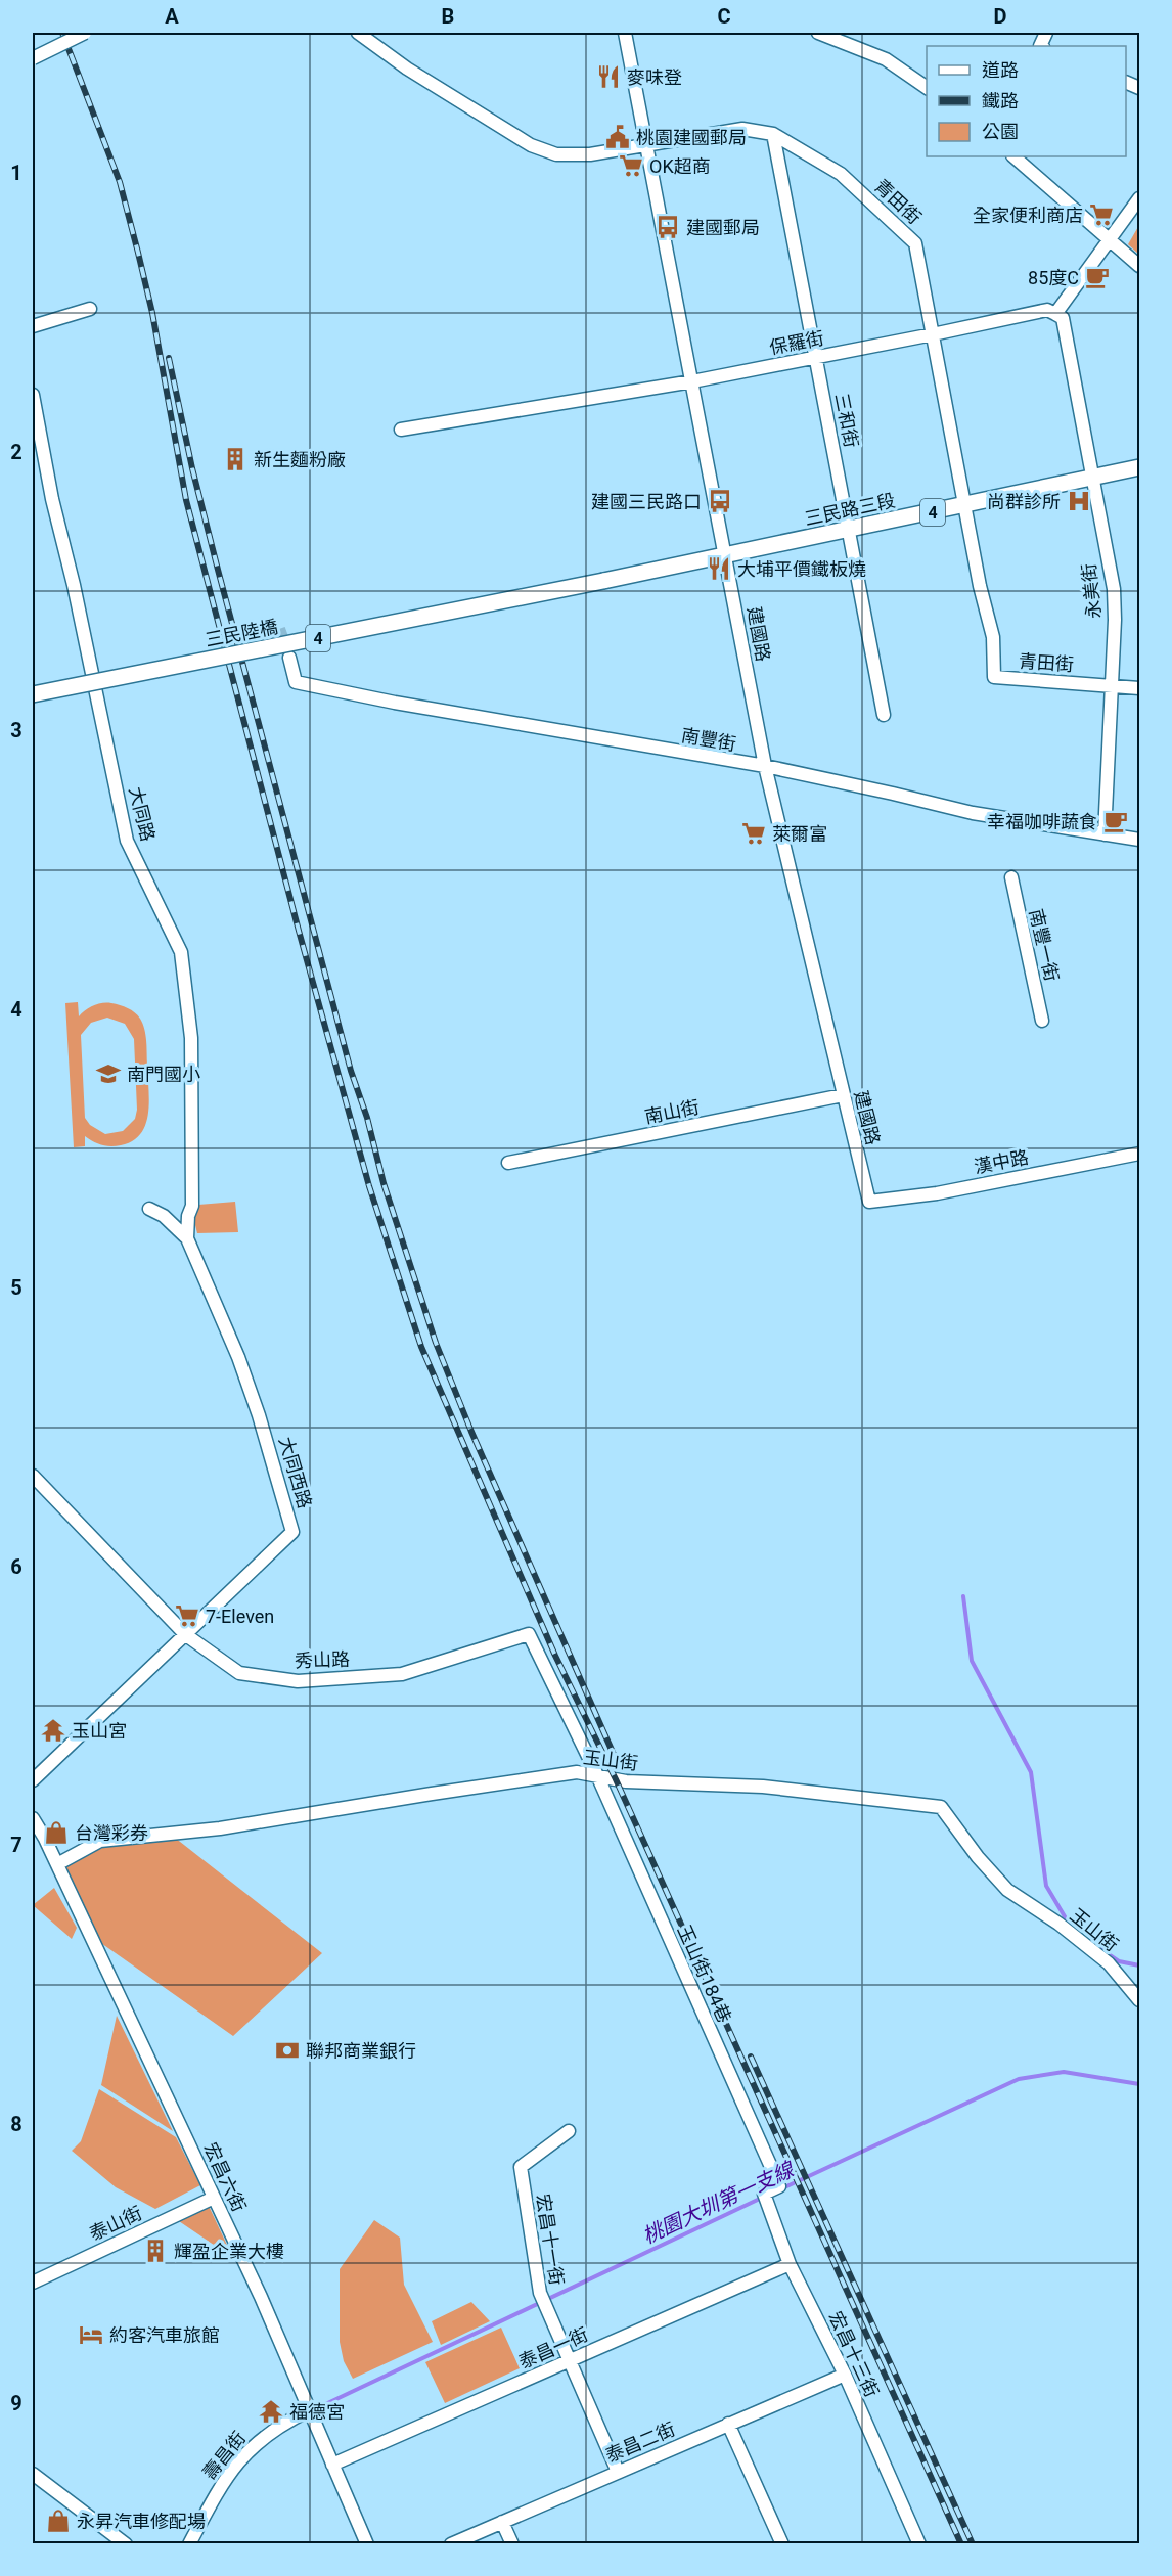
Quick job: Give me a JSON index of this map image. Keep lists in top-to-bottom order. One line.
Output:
{"streets":{"main road":["三民路三段","4","三民陸橋"],"street":["青田街","保羅街","三和街","永美街","建國路","南豐街","大同路","南豐一街","南山街","漢中路","大同西路","秀山路","玉山街","玉山街184巷","宏昌六街","泰山街","宏昌十一街","泰昌一街","宏昌十三街","泰昌二街","壽昌街"]},"crossings":[["青田街","保羅街"],["青田街","三和街"],["青田街","三民路三段"],["青田街","永美街"],["青田街","建國路"],["保羅街","三和街"],["保羅街","永美街"],["保羅街","建國路"],["三和街","三民路三段"],["三民路三段","永美街"],["三民路三段","三民陸橋"],["三民路三段","建國路"],["永美街","南豐街"],["建國路","南豐街"],["建國路","南山街"],["建國路","漢中路"],["大同路","大同西路"],["大同西路","秀山路"],["秀山路","玉山街"],["秀山路","玉山街184巷"],["玉山街","玉山街184巷"],["玉山街","宏昌六街"],["玉山街184巷","宏昌十三街"],["宏昌六街","泰山街"],["宏昌六街","泰昌一街"],["宏昌六街","壽昌街"],["宏昌十一街","泰昌一街"],["宏昌十一街","泰昌二街"],["泰昌一街","宏昌十三街"],["宏昌十三街","泰昌二街"]],"water":["桃園大圳第一支線"],"places":{"restaurant":["麥味登","大埔平價鐵板燒"],"public building":["桃園建國郵局"],"supermarket":["OK超商","全家便利商店","萊爾富","7-Eleven"],"bus stop":["建國郵局","建國三民路口"],"cafe":["85度C","幸福咖啡蔬食"],"building":["新生麵粉廠","輝盈企業大樓"],"hospital":["尚群診所"],"school or university":["南門國小"],"temple":["玉山宮","福德宮"],"shop":["台灣彩券","永昇汽車修配場"],"bank":["聯邦商業銀行"],"hotel":["約客汽車旅館"]},"legend":["道路","鐵路","公園"],"grid":{"columns":["A","B","C","D"],"rows":["1","2","3","4","5","6","7","8","9"]}}
